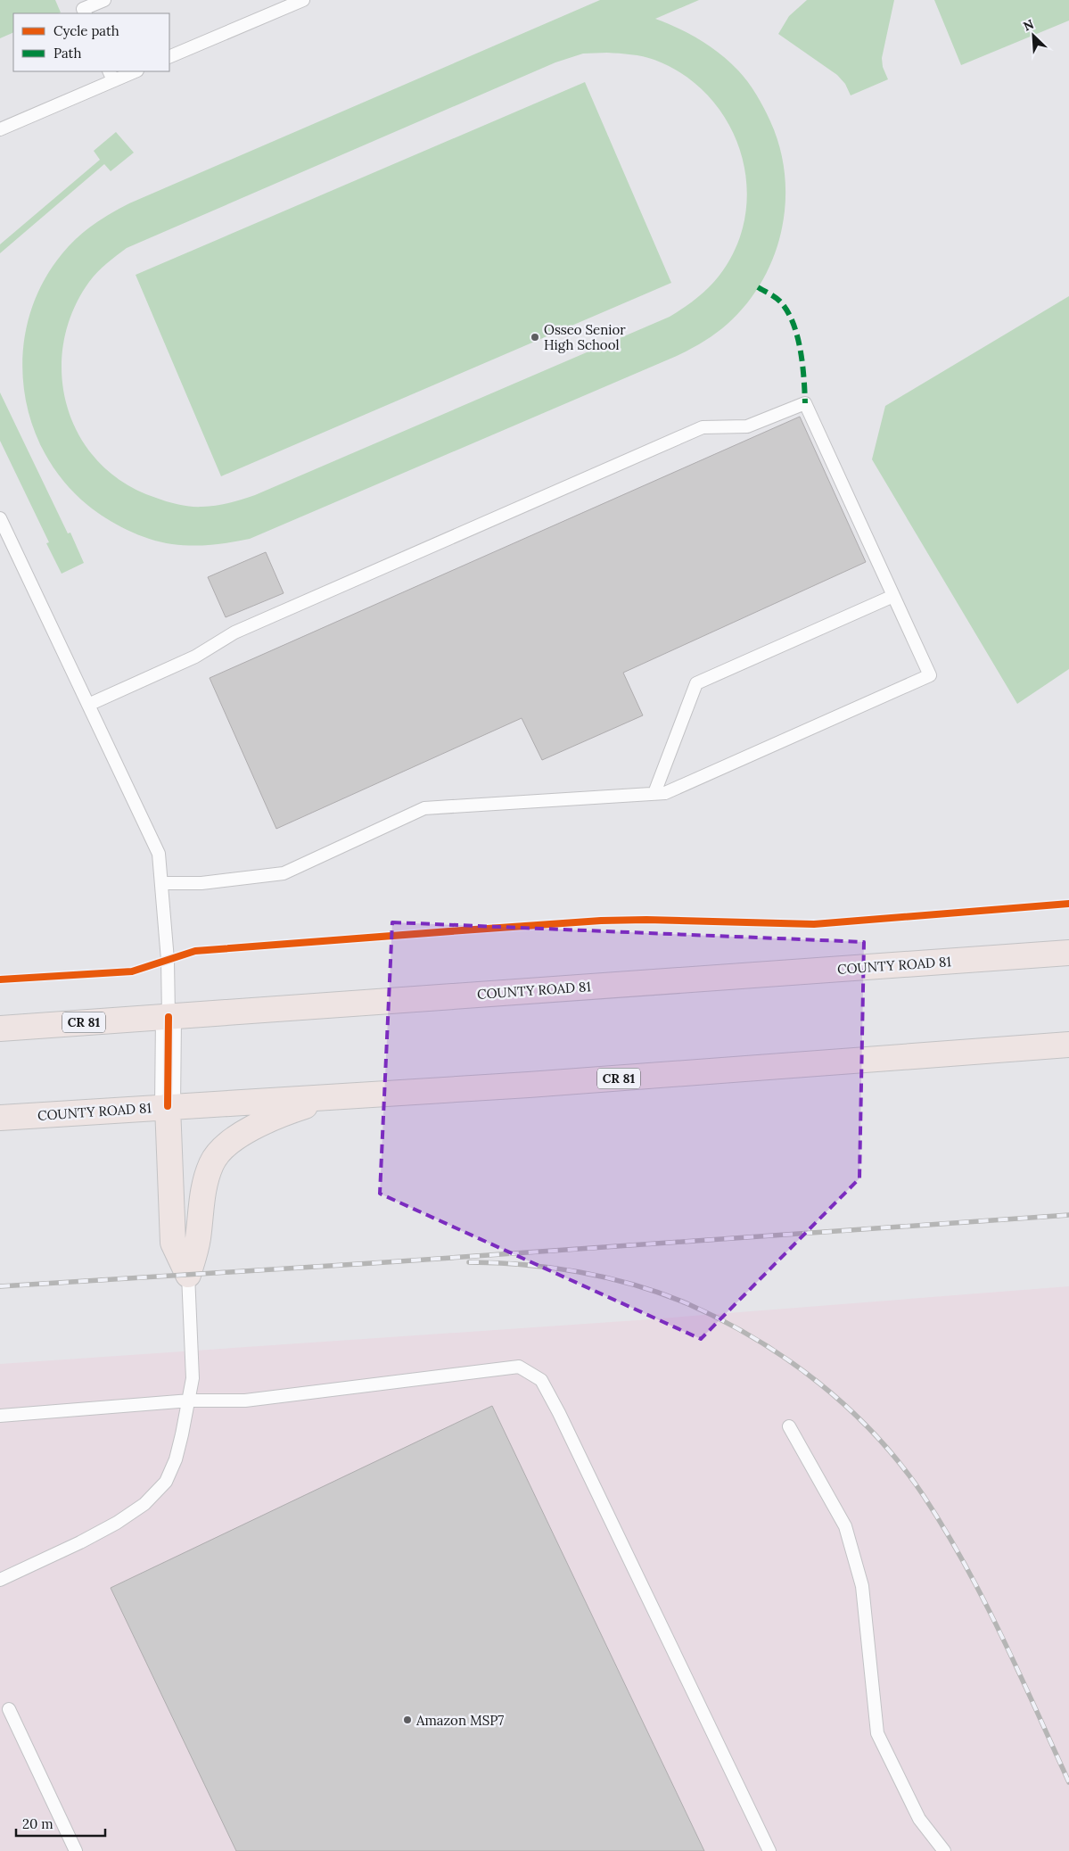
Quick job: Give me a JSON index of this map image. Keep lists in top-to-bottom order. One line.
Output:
{"streets":{"highway":["COUNTY ROAD 81","CR 81"]},"places":["Osseo Senior High School","Amazon MSP7"],"legend":["Cycle path","Path"],"scale_bar":"20 m","north":"top left"}
